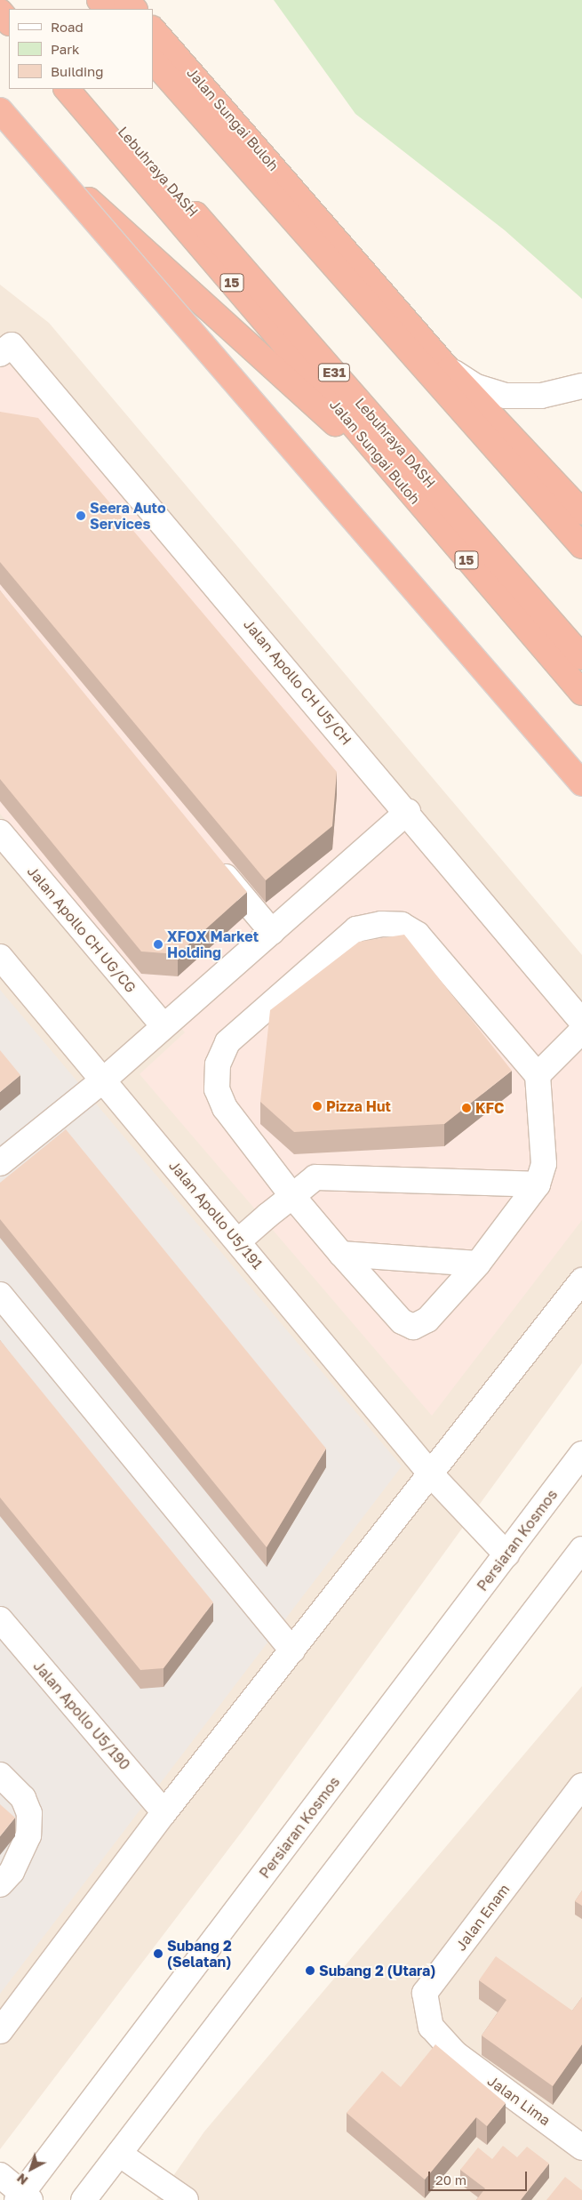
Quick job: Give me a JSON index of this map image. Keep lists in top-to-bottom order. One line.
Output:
{"streets":{"highway":["Jalan Sungai Buloh","Lebuhraya DASH","15","E31"],"street":["Jalan Apollo CH U5/CH","Jalan Apollo CH UG/CG","Jalan Apollo U5/191","Persiaran Kosmos","Jalan Apollo U5/190","Jalan Enam","Jalan Lima"]},"crossings":[["Jalan Apollo U5/191","Persiaran Kosmos"],["Jalan Enam","Jalan Lima"]],"places":["Seera Auto Services","XFOX Market Holding","Pizza Hut","KFC","Subang 2 (Selatan)","Subang 2 (Utara)"],"legend":["Road","Park","Building"],"scale_bar":"20 m","north":"bottom left"}
